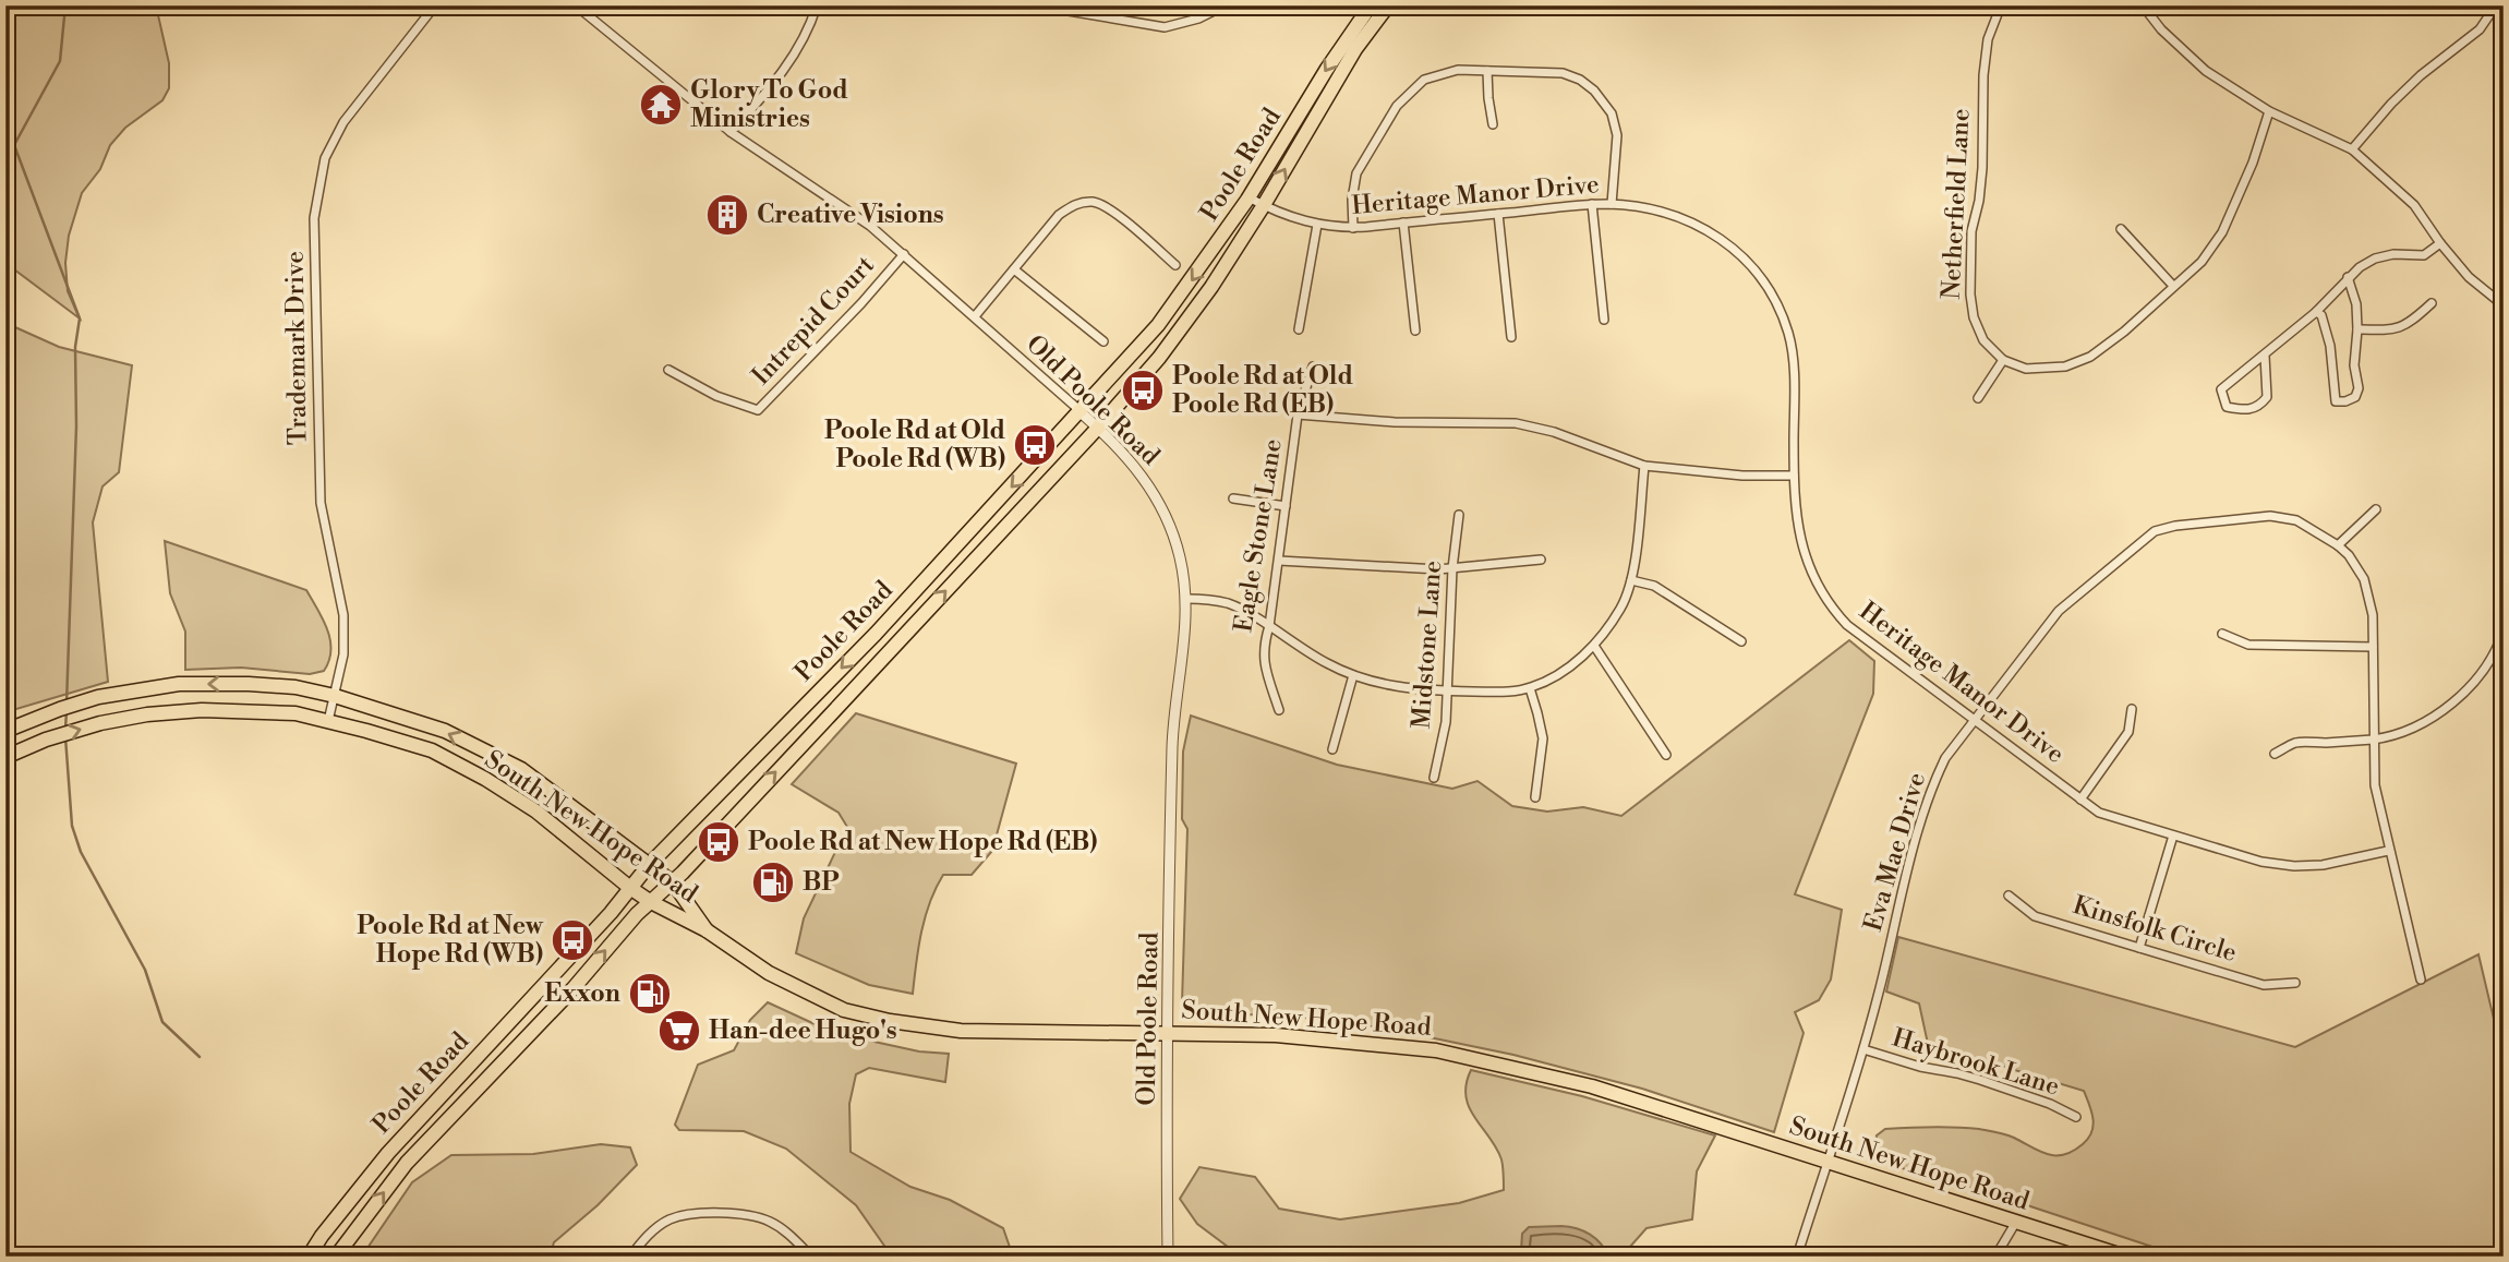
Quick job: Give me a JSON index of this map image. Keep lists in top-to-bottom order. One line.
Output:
{"streets":{"main road":["Poole Road","South New Hope Road"],"street":["Heritage Manor Drive","Netherfield Lane","Intrepid Court","Trademark Drive","Old Poole Road","Eagle Stone Lane","Midstone Lane","Eva Mae Drive","Kinsfolk Circle","Haybrook Lane"]},"crossings":[["Poole Road","Heritage Manor Drive"],["Poole Road","Old Poole Road"],["Poole Road","South New Hope Road"],["Heritage Manor Drive","Eva Mae Drive"],["Intrepid Court","Old Poole Road"],["Trademark Drive","South New Hope Road"],["Old Poole Road","South New Hope Road"],["South New Hope Road","Eva Mae Drive"],["Eva Mae Drive","Haybrook Lane"]],"places":{"temple":["Glory To God Ministries"],"building":["Creative Visions"],"bus stop":["Poole Rd at Old Poole Rd (EB)","Poole Rd at Old Poole Rd (WB)","Poole Rd at New Hope Rd (EB)","Poole Rd at New Hope Rd (WB)"],"fuel station":["BP","Exxon"],"supermarket":["Han-dee Hugo's"]}}
